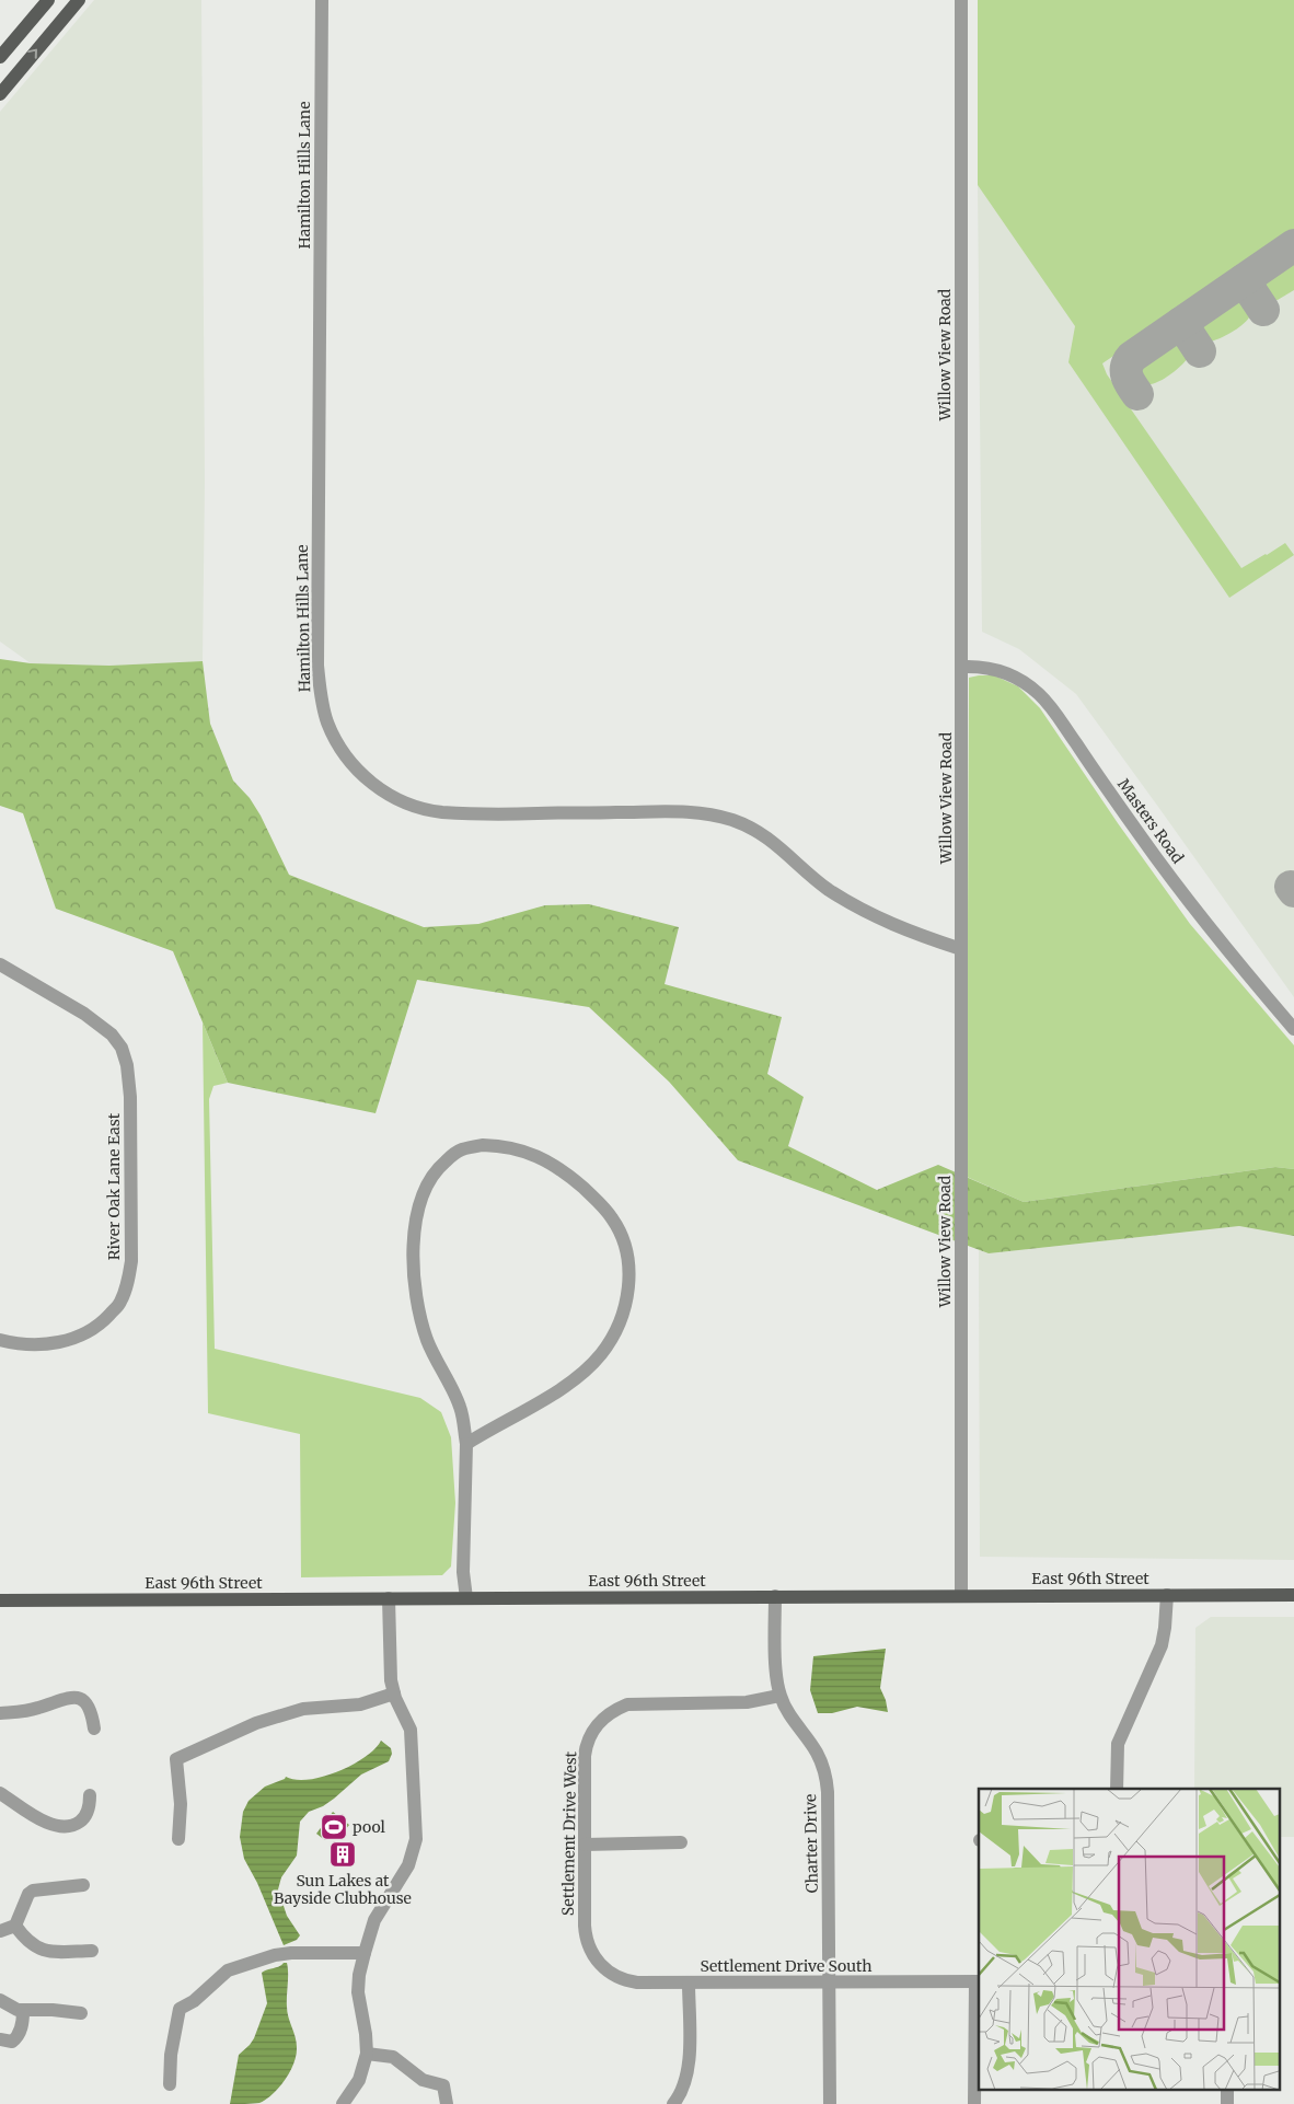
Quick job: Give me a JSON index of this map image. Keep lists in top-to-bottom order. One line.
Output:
{"streets":{"main road":["East 96th Street"],"street":["Hamilton Hills Lane","Willow View Road","Masters Road","River Oak Lane East","Settlement Drive West","Charter Drive","Settlement Drive South"]},"crossings":[["Hamilton Hills Lane","Willow View Road"],["Willow View Road","Masters Road"],["Willow View Road","East 96th Street"],["East 96th Street","Charter Drive"],["Settlement Drive West","Charter Drive"],["Settlement Drive West","Settlement Drive South"],["Charter Drive","Settlement Drive South"]],"places":{"sports":["pool"],"building":["Sun Lakes at Bayside Clubhouse"]}}
